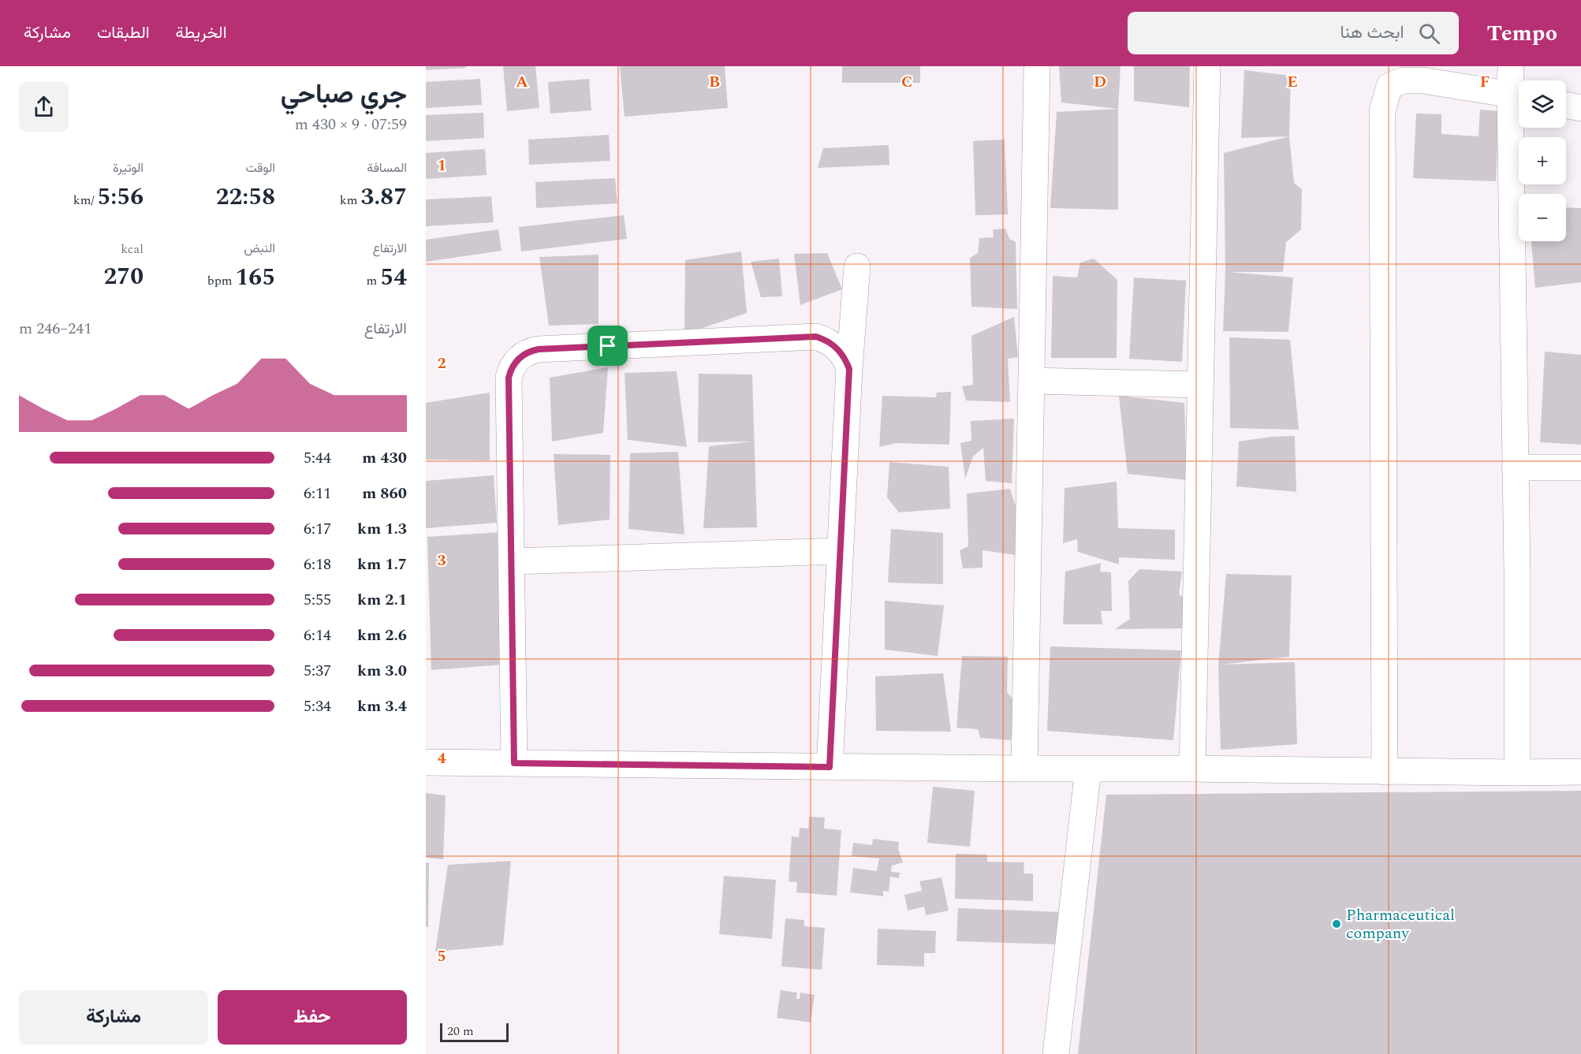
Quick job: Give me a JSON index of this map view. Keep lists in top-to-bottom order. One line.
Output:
{"places":["Pharmaceutical company"],"scale_bar":"20 m","page":{"header":"Tempo","search":"ابحث هنا","nav":["الخريطة","الطبقات","مشاركة"],"heading":["جري صباحي","07:59 · 9 × 430 m"],"map_buttons":["+","−"],"stats":[["المسافة","3.87 km"],["الوقت","22:58"],["الوتيرة","5:56 /km"],["الارتفاع","54 m"],["النبض","165 bpm"],["kcal","270"]],"chart":["الارتفاع","241–246 m"],"list":[{"name":"430 m","note":"5:44"},{"name":"860 m","note":"6:11"},{"name":"1.3 km","note":"6:17"},{"name":"1.7 km","note":"6:18"},{"name":"2.1 km","note":"5:55"},{"name":"2.6 km","note":"6:14"},{"name":"3.0 km","note":"5:37"},{"name":"3.4 km","note":"5:34"}],"buttons":["حفظ","مشاركة"],"scale":"20 m"},"grid":{"columns":["A","B","C","D","E","F"],"rows":["1","2","3","4","5"]}}
